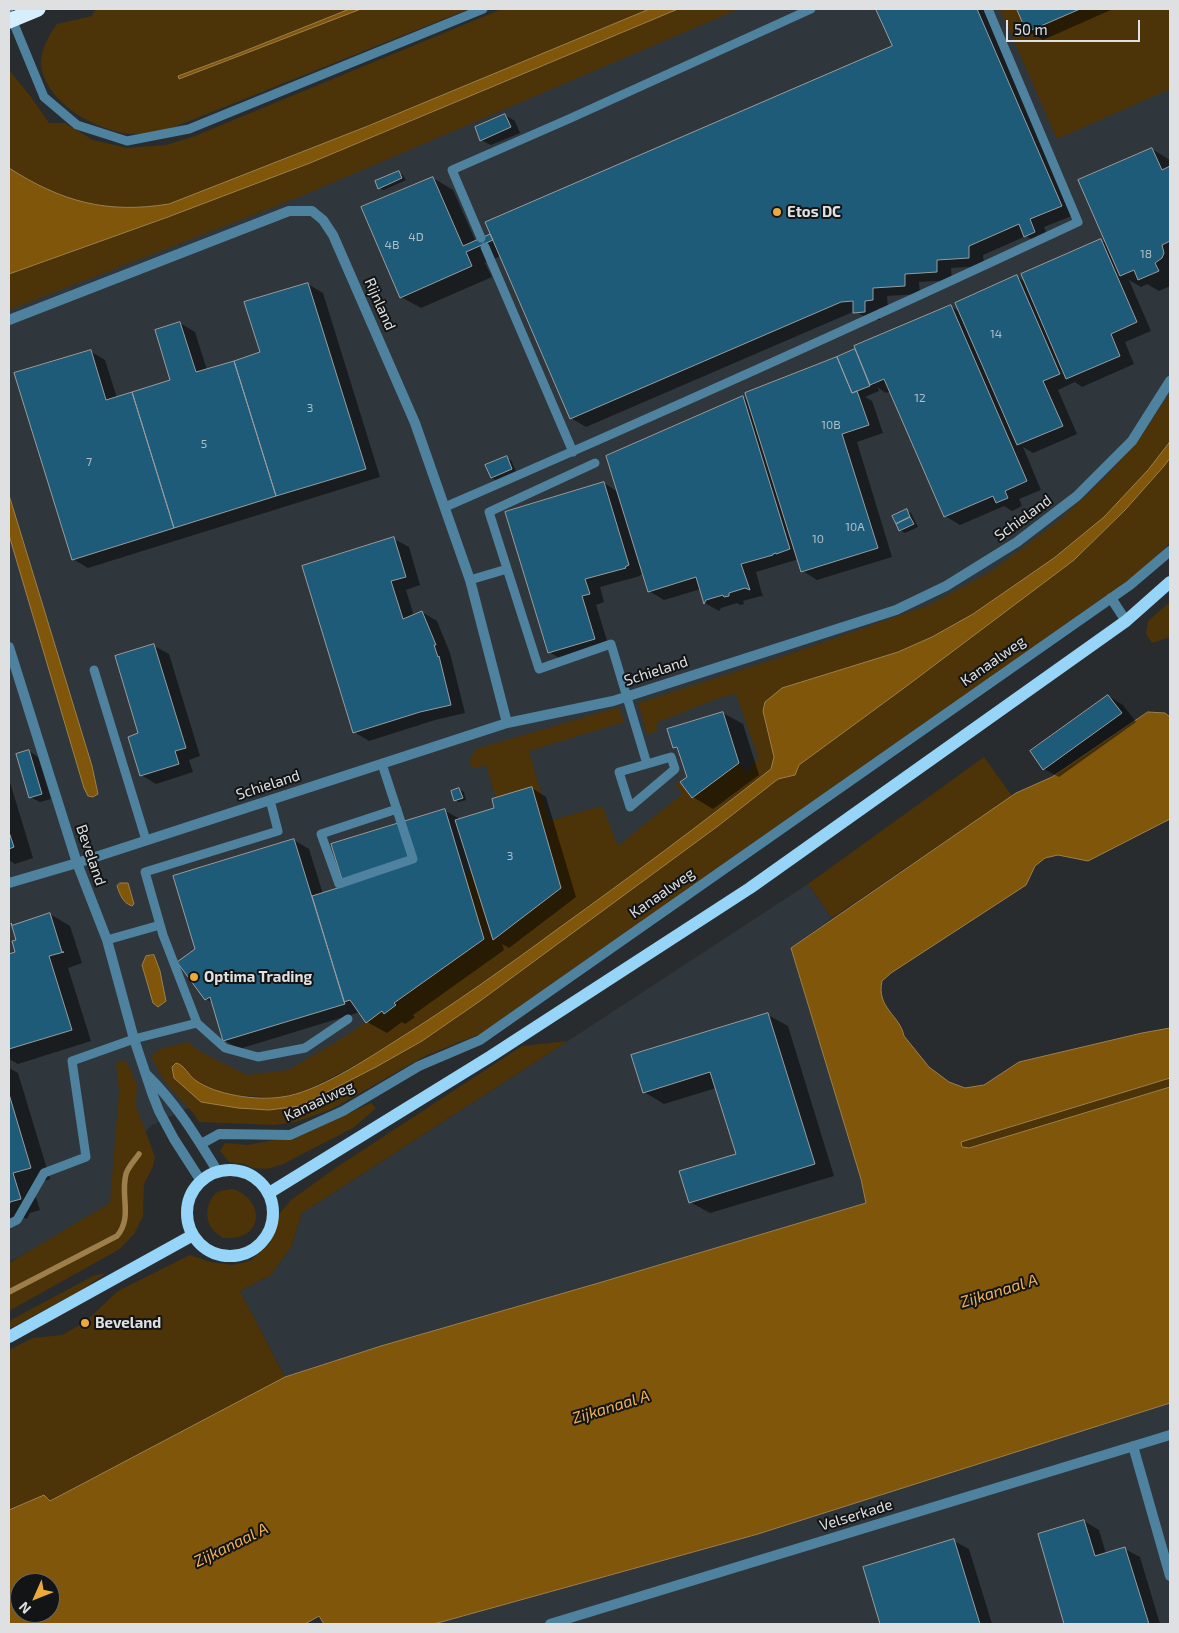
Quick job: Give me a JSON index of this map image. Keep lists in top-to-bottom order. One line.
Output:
{"streets":{"street":["Rijnland","Schieland","Kanaalweg","Beveland","Velserkade"]},"crossings":[["Rijnland","Schieland"],["Schieland","Beveland"],["Kanaalweg","Beveland"]],"water":["Zijkanaal A"],"places":["Etos DC","Optima Trading","Beveland"],"house_numbers":["4D","4B","18","14","12","3","10B","5","7","10A","10","3"],"scale_bar":"50 m","north":"bottom left"}
